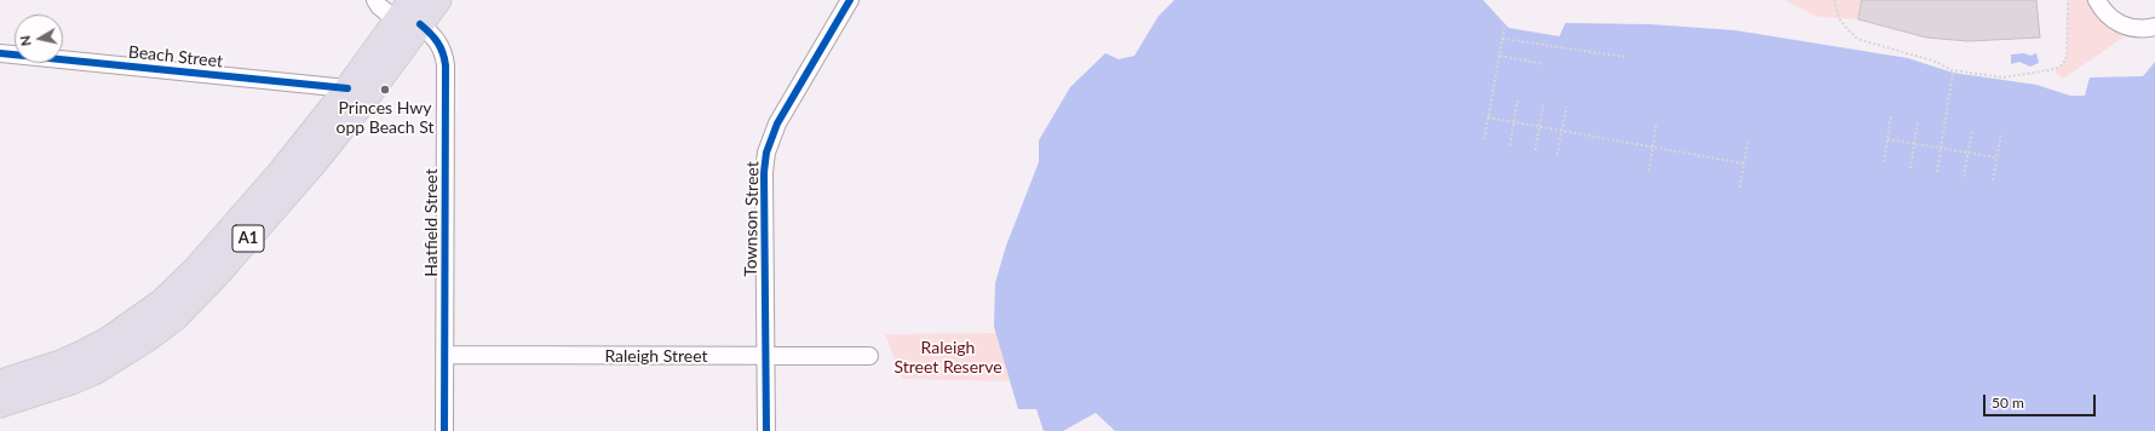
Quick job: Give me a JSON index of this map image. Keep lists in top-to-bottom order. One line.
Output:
{"streets":{"highway":["A1"],"street":["Beach Street","Townson Street","Hatfield Street","Raleigh Street"]},"crossings":[["Beach Street","A1"],["Townson Street","Raleigh Street"],["Hatfield Street","A1"],["Hatfield Street","Raleigh Street"]],"parks":["Raleigh Street Reserve"],"places":["Princes Hwy opp Beach St"],"scale_bar":"50 m","north":"left"}
